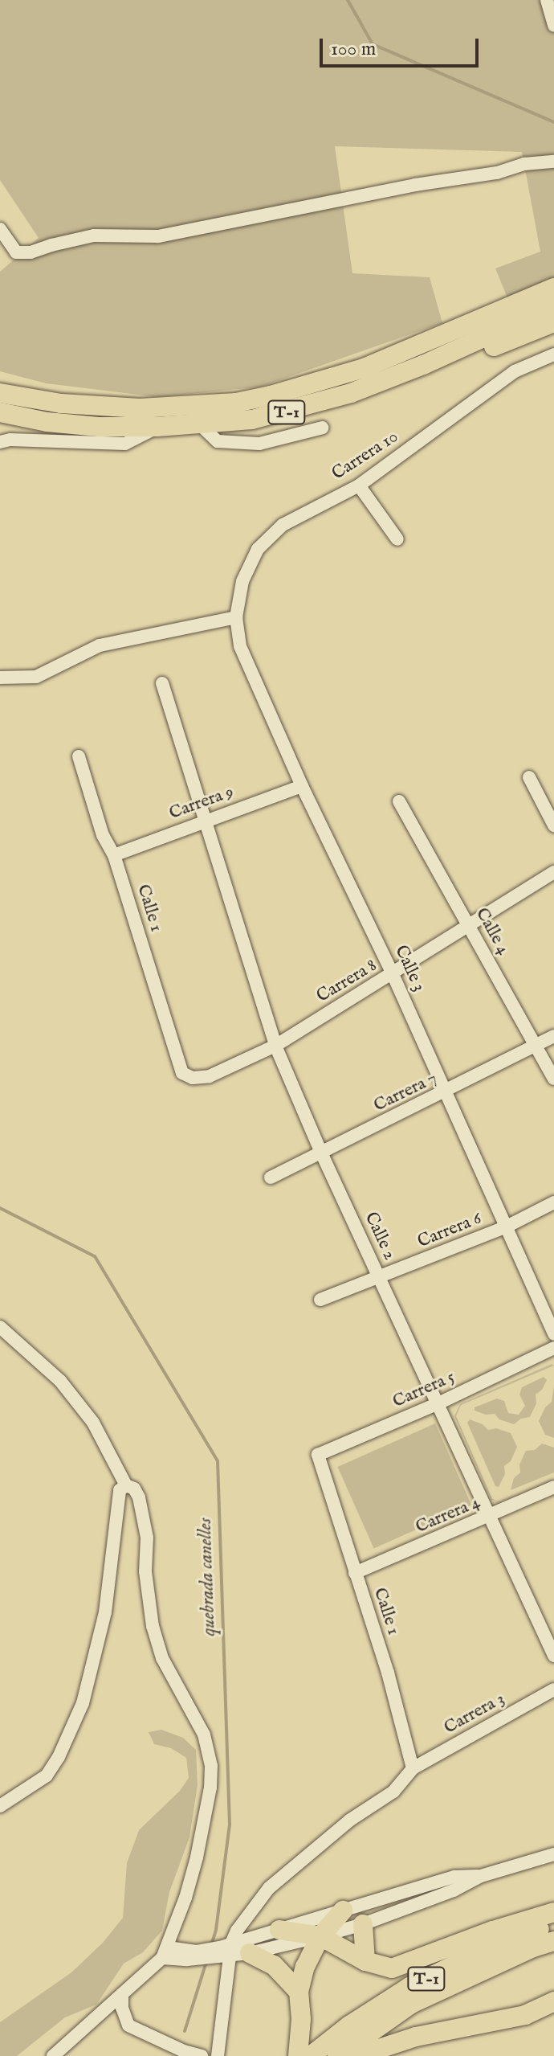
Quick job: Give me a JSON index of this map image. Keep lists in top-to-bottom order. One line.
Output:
{"streets":{"highway":["T-1"],"street":["Carrera 10","Carrera 9","Calle 1","Calle 4","Calle 3","Carrera 8","Carrera 7","Carrera 6","Calle 2","Carrera 5","Carrera 4","Carrera 3"]},"crossings":[["Carrera 10","Calle 3"],["Carrera 9","Calle 1"],["Carrera 9","Calle 3"],["Carrera 9","Calle 2"],["Calle 1","Carrera 8"],["Calle 1","Carrera 5"],["Calle 1","Carrera 4"],["Calle 1","Carrera 3"],["Calle 4","Carrera 8"],["Calle 4","Carrera 7"],["Calle 3","Carrera 8"],["Calle 3","Carrera 7"],["Calle 3","Carrera 6"],["Carrera 8","Calle 2"],["Carrera 7","Calle 2"],["Carrera 6","Calle 2"],["Calle 2","Carrera 5"],["Calle 2","Carrera 4"]],"water":["quebrada canelles"],"scale_bar":"100 m"}
